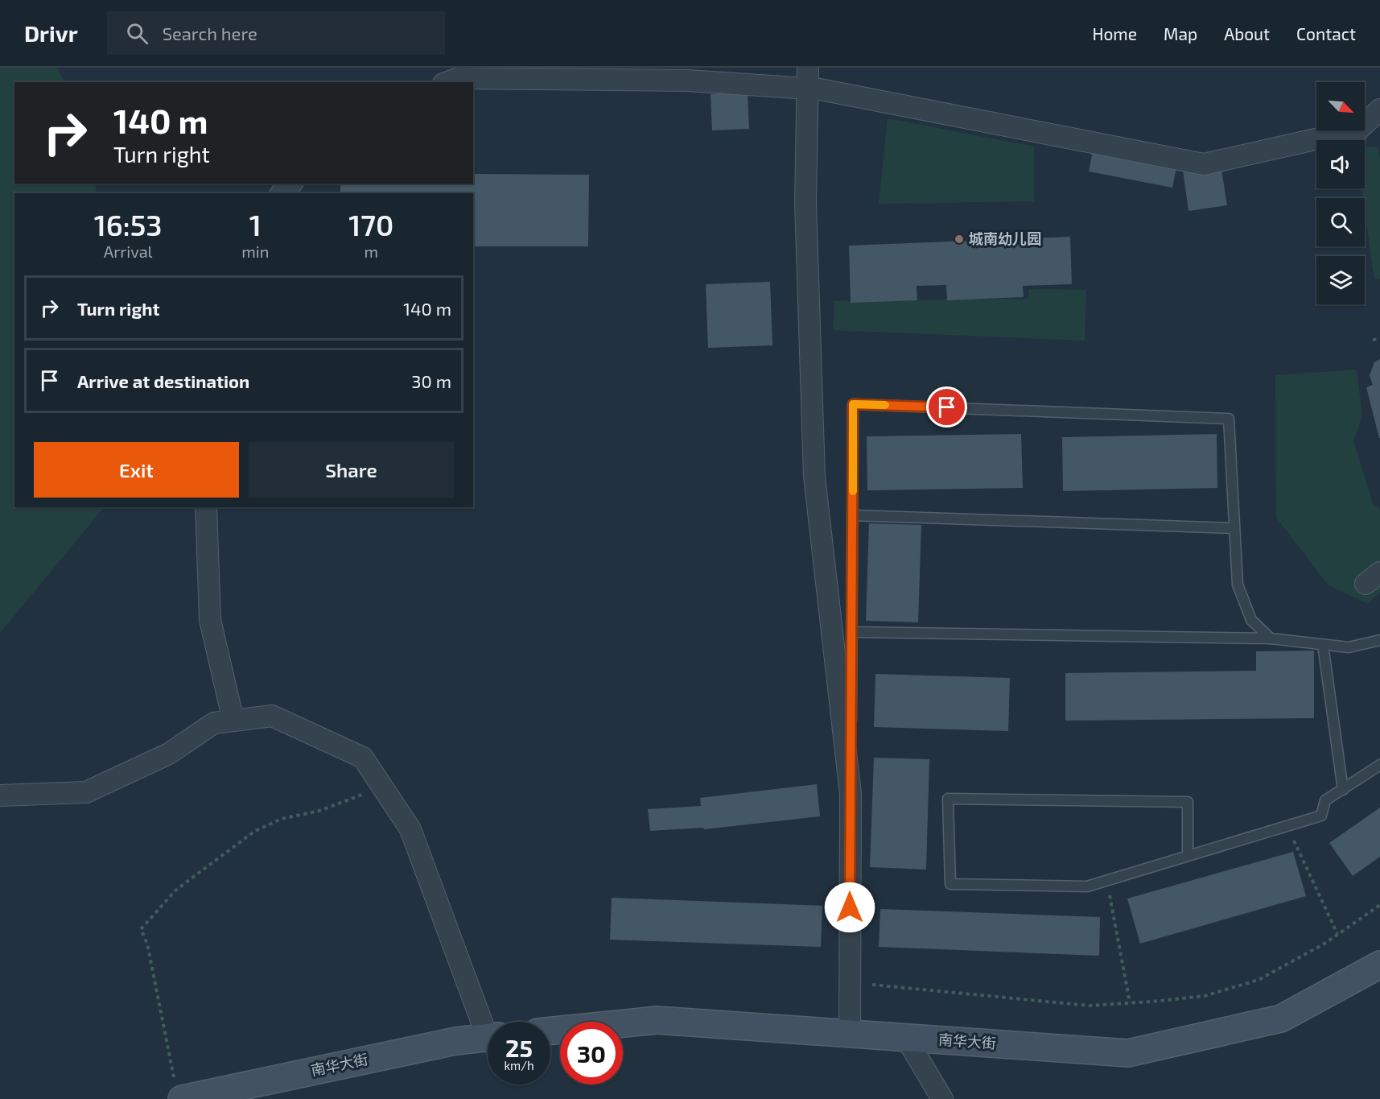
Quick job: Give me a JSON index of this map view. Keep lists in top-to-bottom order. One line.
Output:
{"streets":{"main road":["南华大街"]},"places":["城南幼儿园"],"north":"bottom right","page":{"header":"Drivr","search":"Search here","nav":["Home","Map","About","Contact"],"turn":["140 m","Turn right"],"eta":["16:53","Arrival","1","min","170","m"],"list":[{"name":"Turn right","value":"140 m"},{"name":"Arrive at destination","value":"30 m"}],"buttons":["Exit","Share"],"speed":"25 km/h","limit":"30"}}
